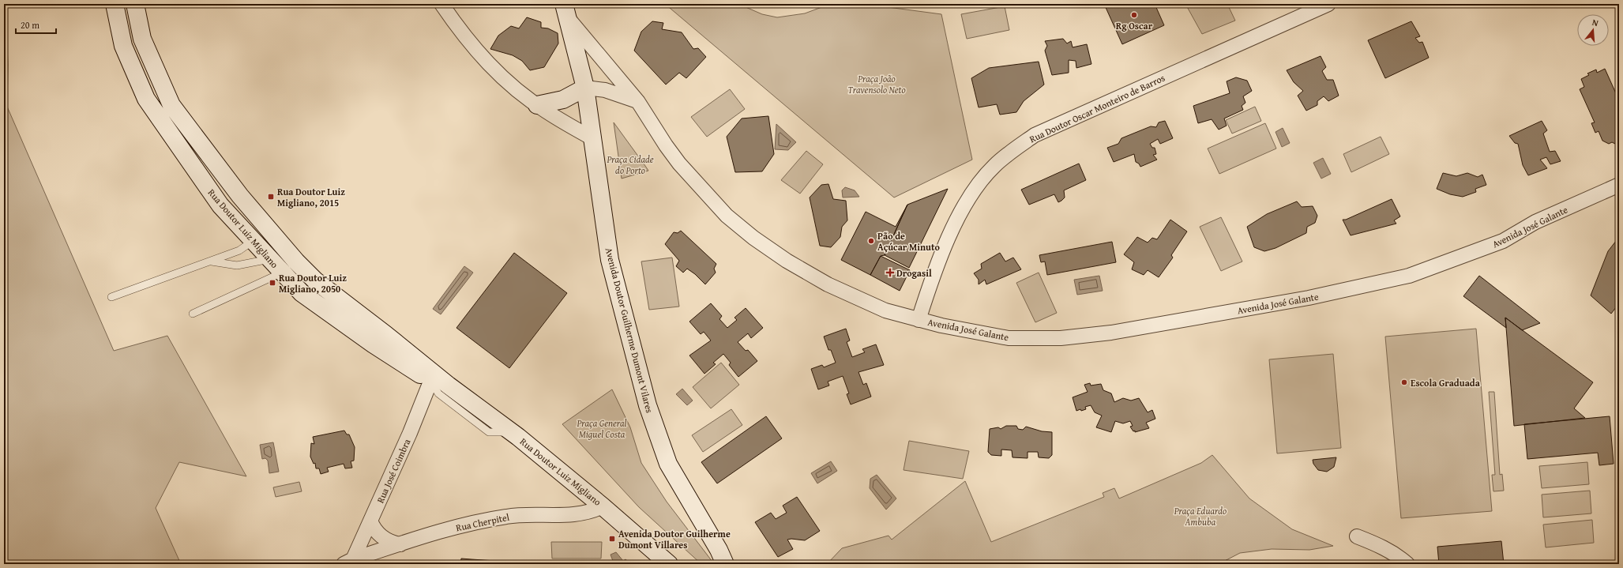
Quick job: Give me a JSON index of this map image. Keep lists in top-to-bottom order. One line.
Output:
{"streets":{"main road":["Rua Doutor Luiz Migliano","Avenida Doutor Guilherme Dumont Vilares"],"street":["Rua Doutor Oscar Monteiro de Barros","Avenida José Galante","Rua José Coimbra","Rua Cherpitel"]},"crossings":[["Rua Doutor Oscar Monteiro de Barros","Avenida José Galante"],["Rua Doutor Luiz Migliano","Rua José Coimbra"],["Rua Doutor Luiz Migliano","Rua Cherpitel"],["Rua José Coimbra","Rua Cherpitel"]],"parks":["Praça João Travensolo Neto","Praça Cidade do Porto","Praça General Miguel Costa","Praça Eduardo Ambuba"],"places":{"other":["Rg Oscar","Pão de Açúcar Minuto","Escola Graduada"],"transit":["Rua Doutor Luiz Migliano, 2015","Rua Doutor Luiz Migliano, 2050","Avenida Doutor Guilherme Dumont Villares"],"health":["Drogasil"]},"scale_bar":"20 m","north":"top"}
